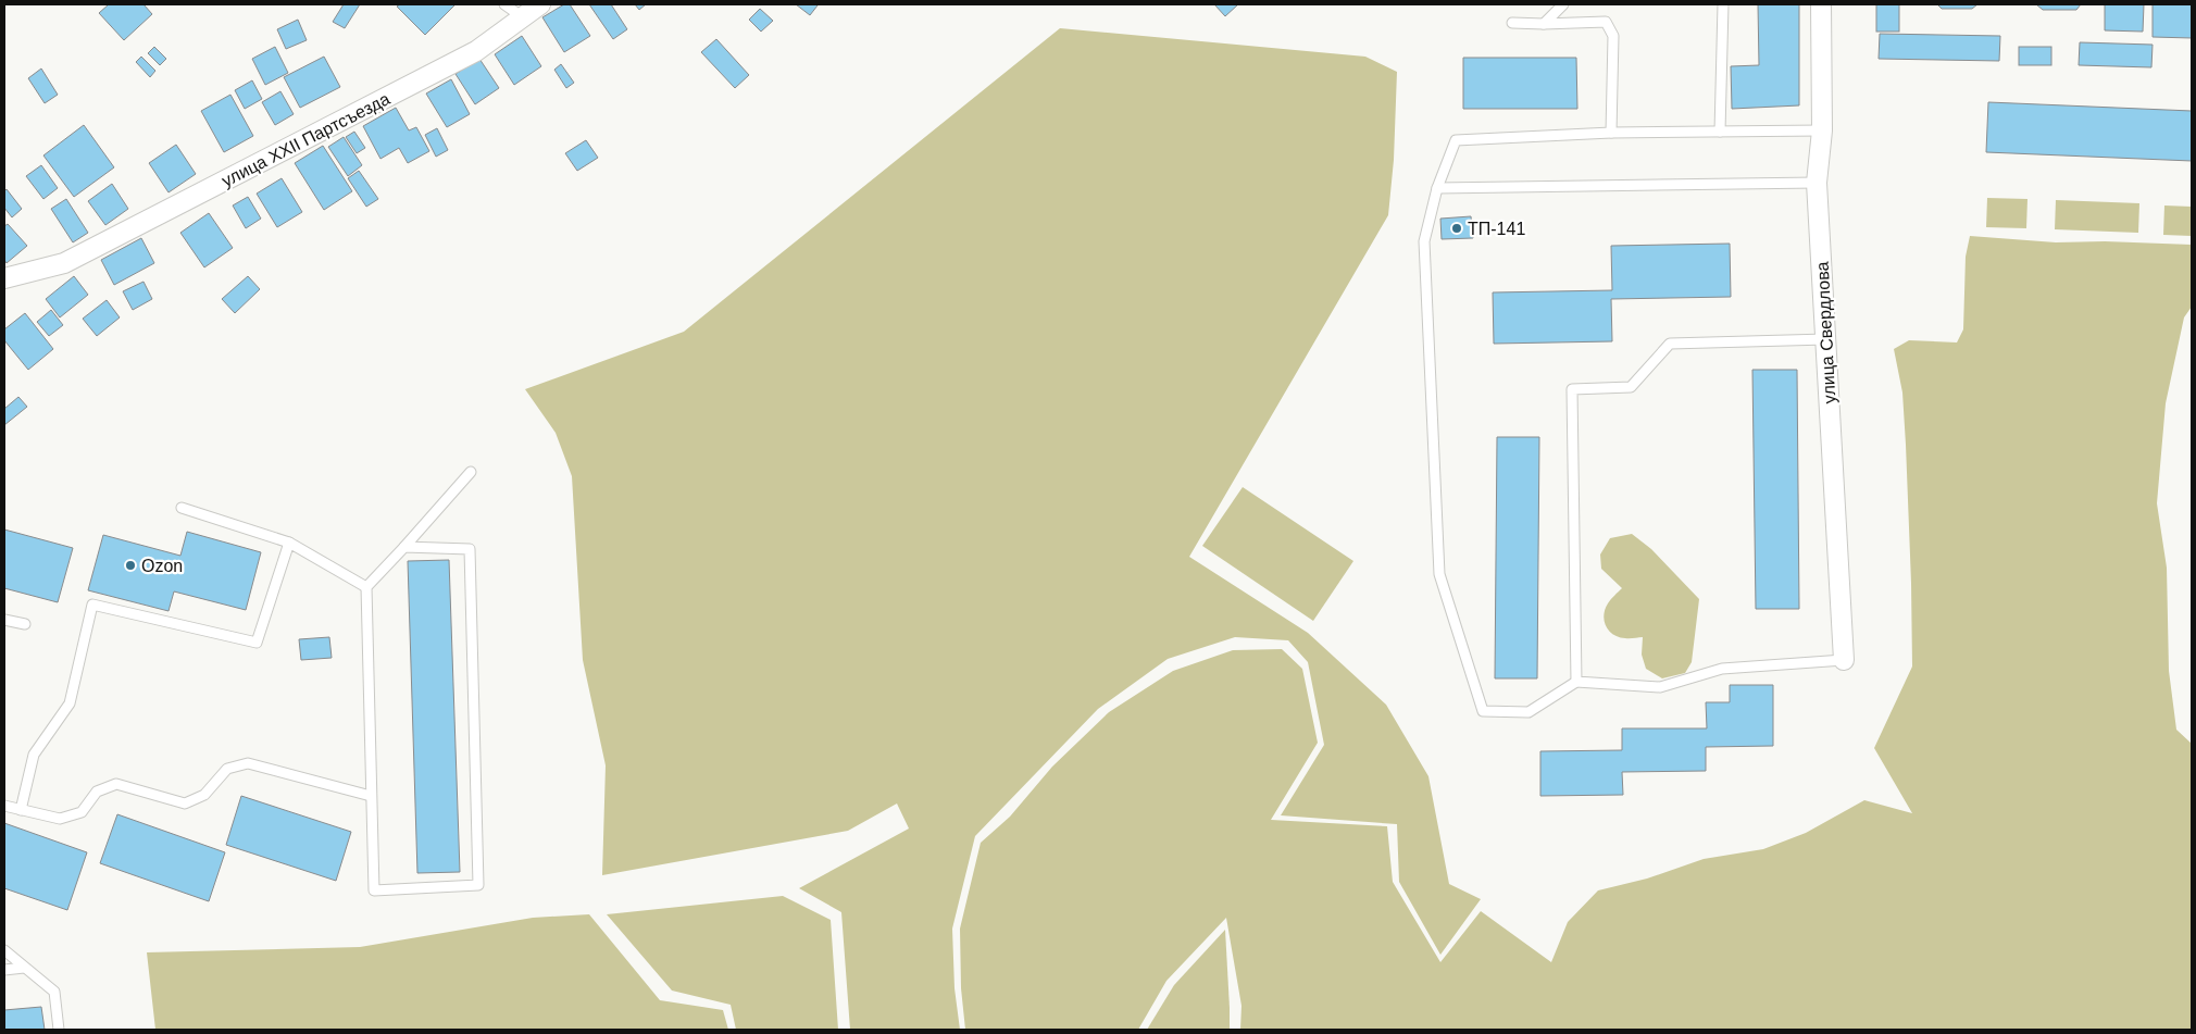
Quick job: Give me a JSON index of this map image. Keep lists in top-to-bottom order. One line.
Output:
{"streets":{"street":["улица XXII Партсъезда","улица Свердлова"]},"places":["ТП-141","Ozon"]}
